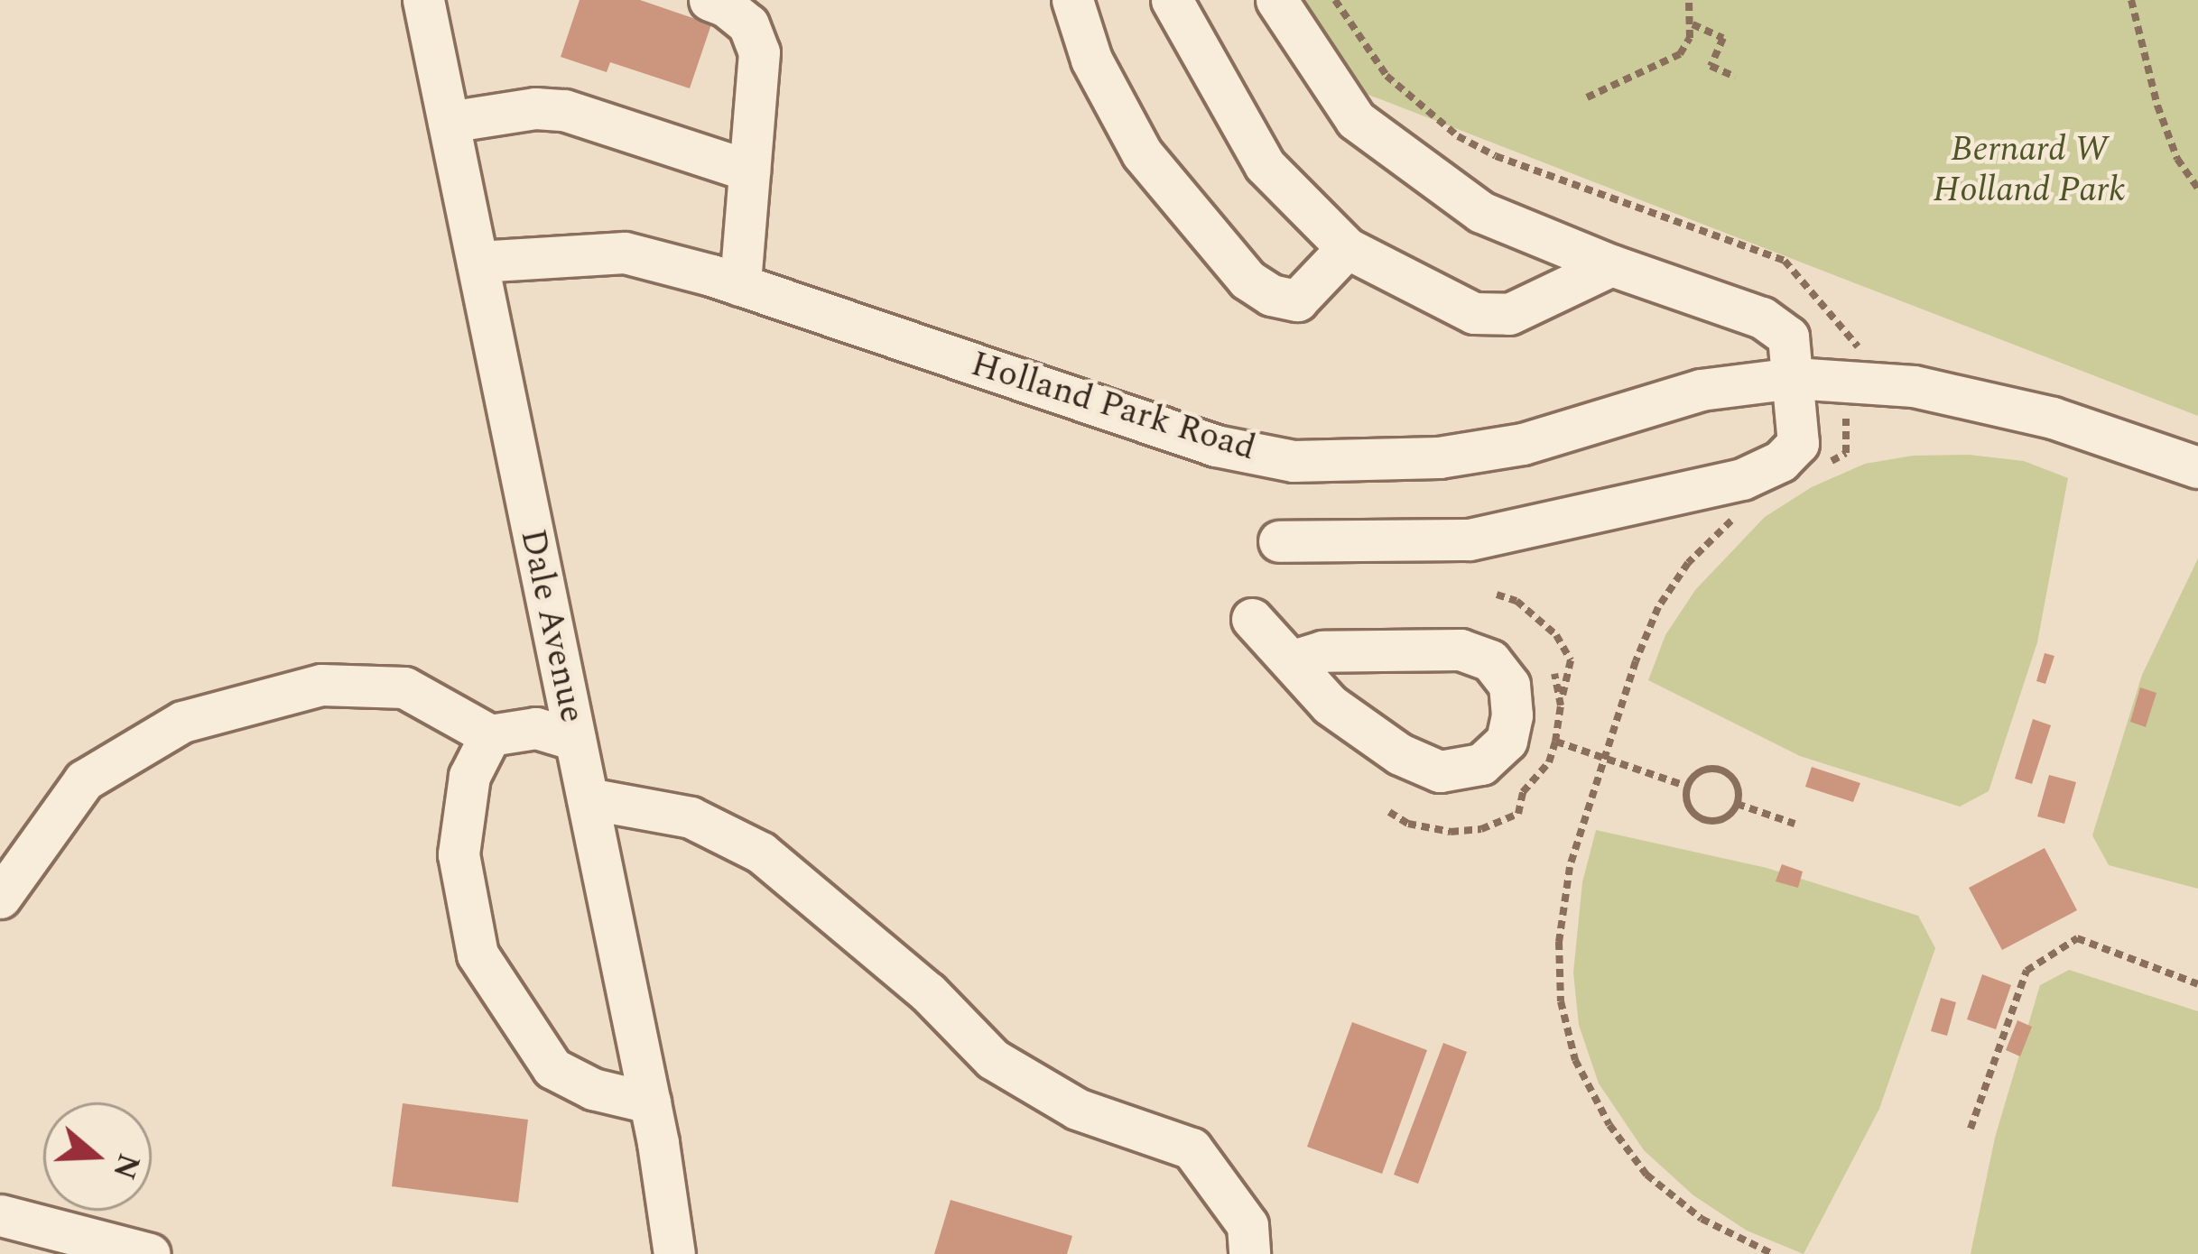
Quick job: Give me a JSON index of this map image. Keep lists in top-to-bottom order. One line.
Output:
{"streets":{"street":["Holland Park Road","Dale Avenue"]},"crossings":[["Holland Park Road","Dale Avenue"]],"parks":["Bernard W Holland Park"],"north":"right"}
